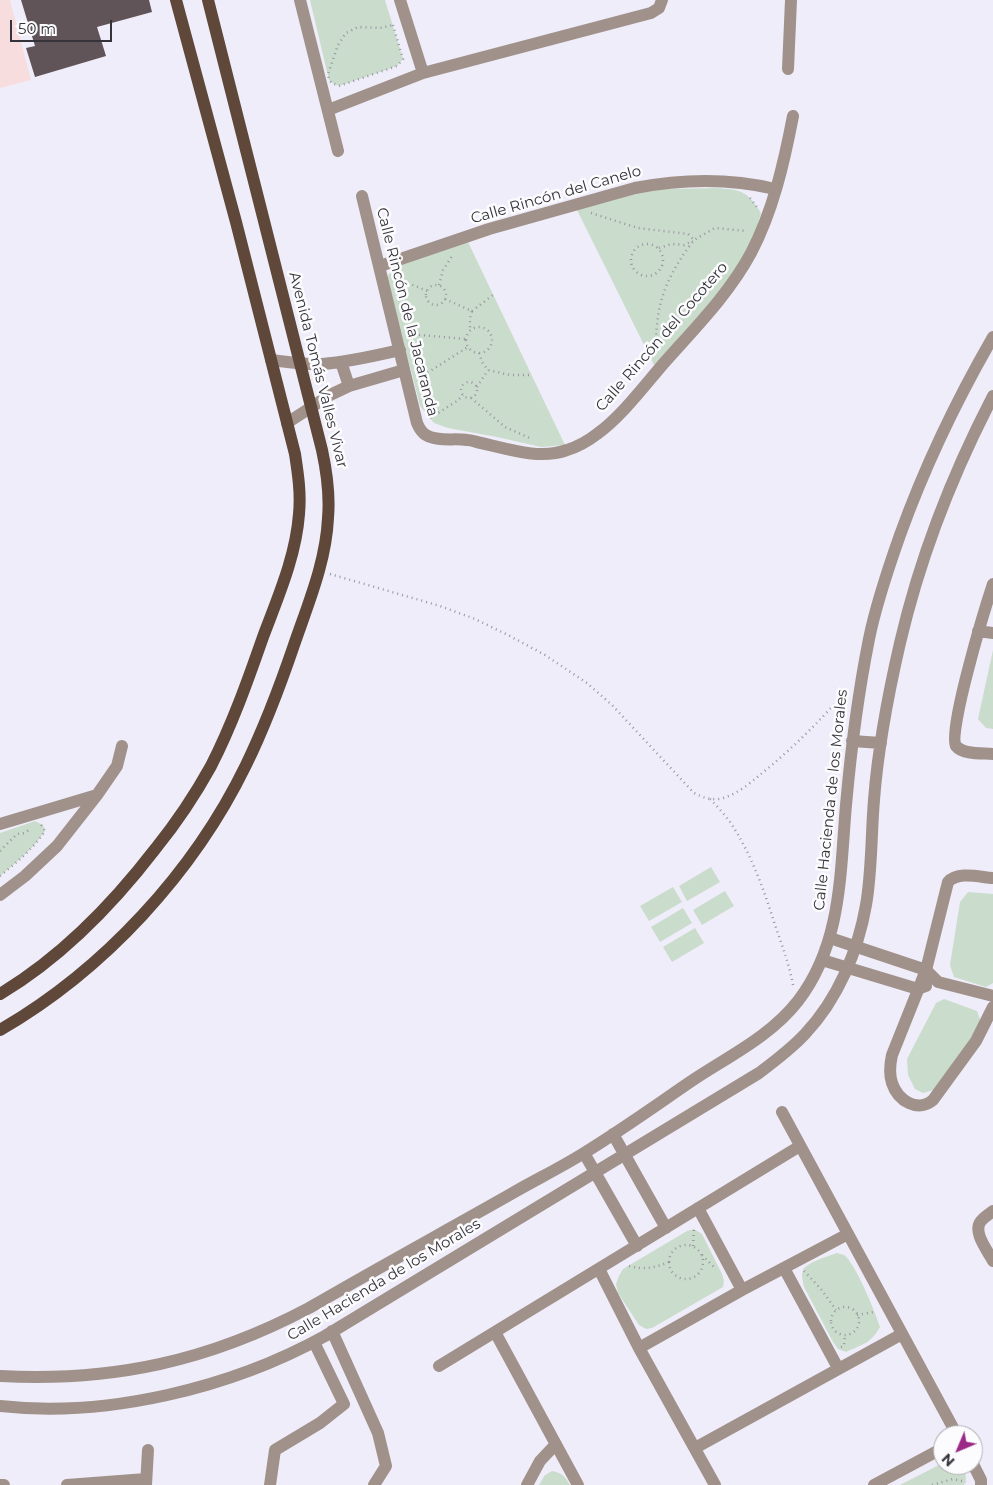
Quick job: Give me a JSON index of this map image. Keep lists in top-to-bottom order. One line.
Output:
{"streets":{"main road":["Avenida Tomás Valles Vivar"],"street":["Calle Rincón del Canelo","Calle Rincón de la Jacaranda","Calle Rincón del Cocotero","Calle Hacienda de los Morales"]},"crossings":[["Calle Rincón del Canelo","Calle Rincón de la Jacaranda"],["Calle Rincón del Canelo","Calle Rincón del Cocotero"],["Calle Rincón de la Jacaranda","Calle Rincón del Cocotero"]],"scale_bar":"50 m","north":"bottom left"}
